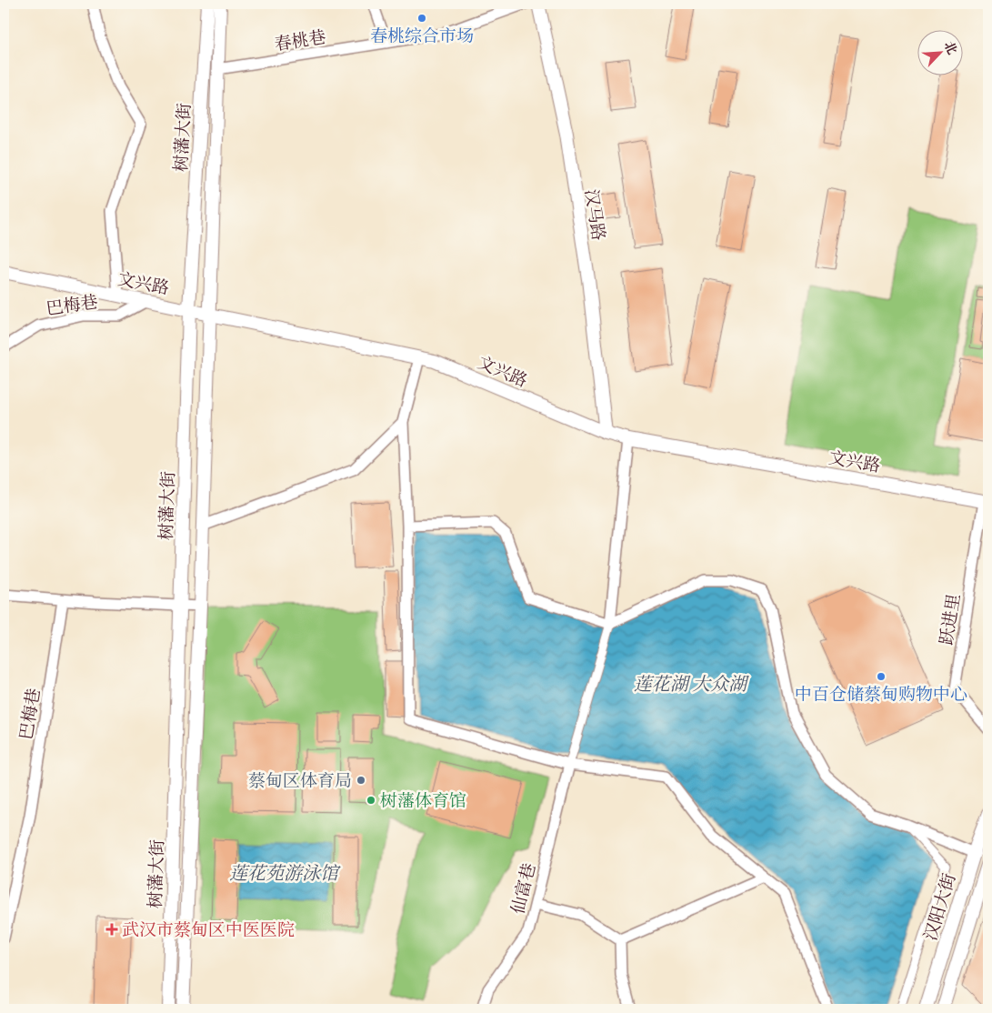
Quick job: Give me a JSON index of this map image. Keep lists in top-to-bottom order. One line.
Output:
{"streets":{"street":["春桃巷","树藩大街","汉马路","文兴路","巴梅巷","跃进里","仙富巷","汉阳大街"]},"crossings":[["春桃巷","树藩大街"],["树藩大街","文兴路"],["汉马路","文兴路"],["文兴路","巴梅巷"],["文兴路","跃进里"]],"water":["莲花湖 大众湖","莲花苑游泳馆"],"places":{"other":["春桃综合市场","中百仓储蔡甸购物中心","蔡甸区体育局","树藩体育馆"],"health":["武汉市蔡甸区中医医院"]},"north":"top right"}
